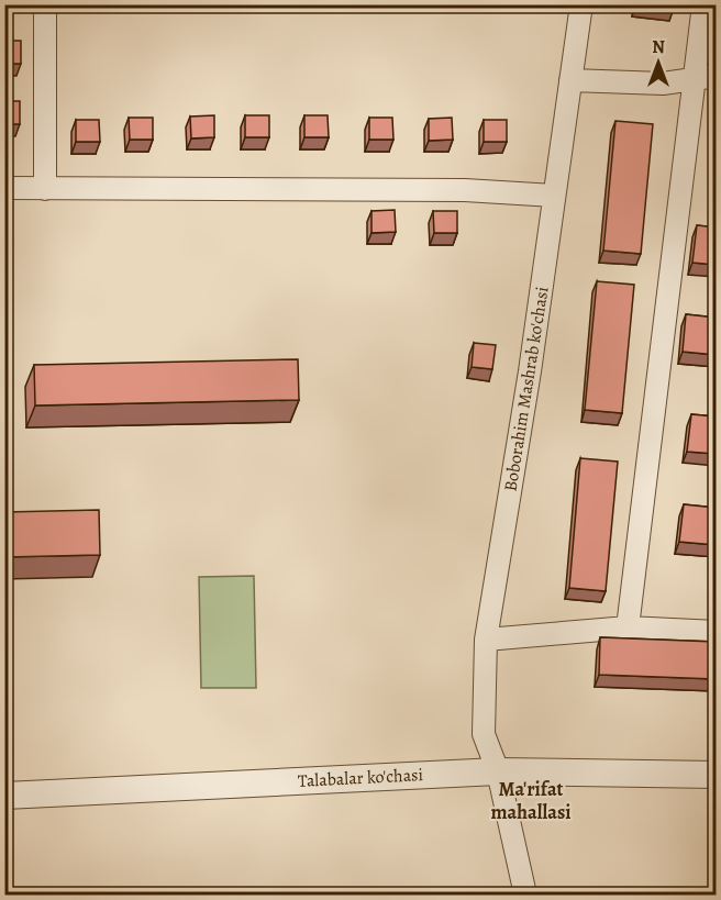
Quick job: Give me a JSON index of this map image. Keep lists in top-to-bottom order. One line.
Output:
{"streets":{"street":["Boborahim Mashrab ko'chasi","Talabalar ko'chasi"]},"crossings":[["Boborahim Mashrab ko'chasi","Talabalar ko'chasi"]],"districts":["Ma'rifat mahallasi"],"north":"top"}
